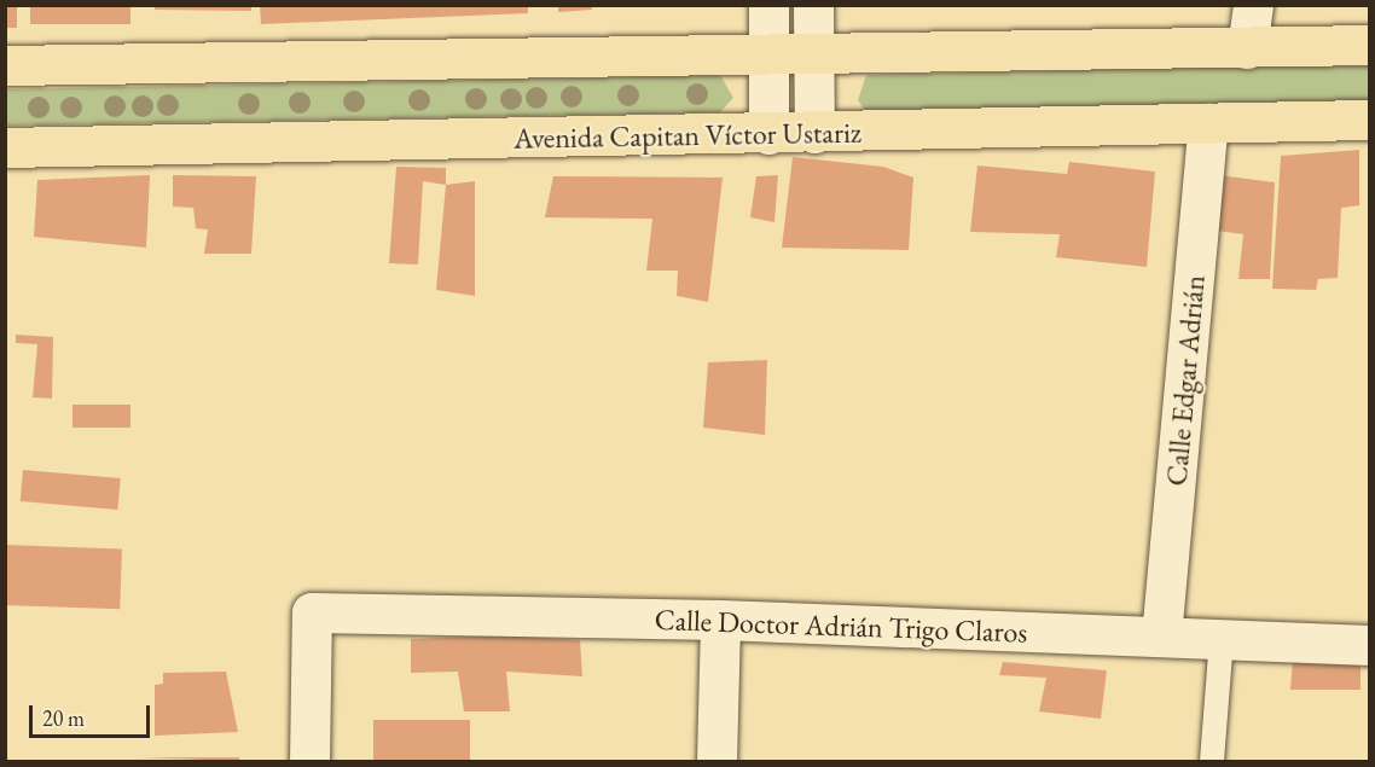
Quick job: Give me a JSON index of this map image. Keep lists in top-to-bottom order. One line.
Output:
{"streets":{"main road":["Avenida Capitan Víctor Ustariz"],"street":["Calle Edgar Adrián","Calle Doctor Adrián Trigo Claros"]},"crossings":[["Avenida Capitan Víctor Ustariz","Calle Edgar Adrián"],["Calle Edgar Adrián","Calle Doctor Adrián Trigo Claros"]],"scale_bar":"20 m"}
